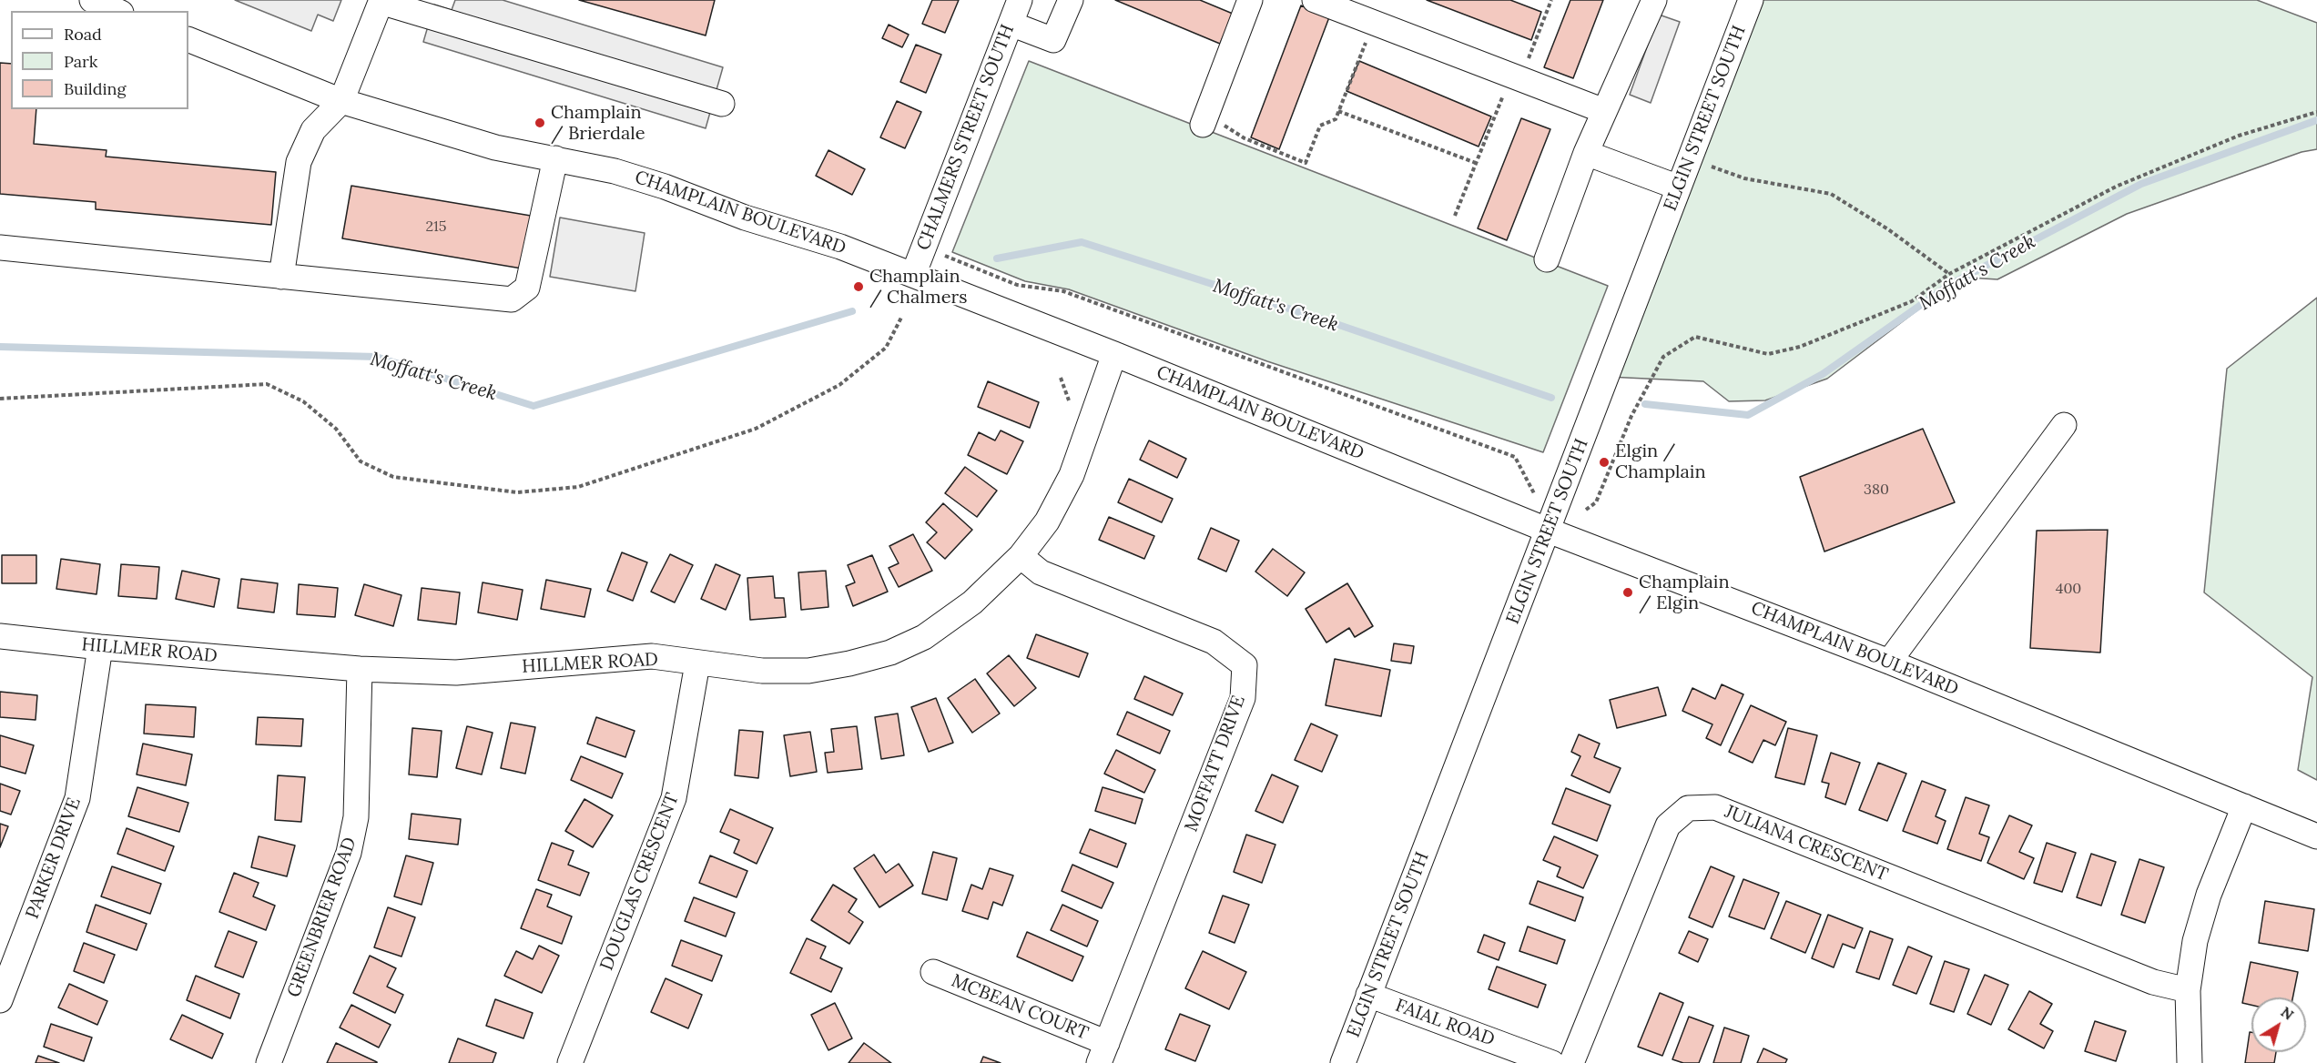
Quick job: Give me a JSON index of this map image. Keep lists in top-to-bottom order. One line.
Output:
{"streets":{"street":["ELGIN STREET SOUTH","CHALMERS STREET SOUTH","CHAMPLAIN BOULEVARD","HILLMER ROAD","MOFFATT DRIVE","JULIANA CRESCENT","PARKER DRIVE","DOUGLAS CRESCENT","GREENBRIER ROAD","MCBEAN COURT","FAIAL ROAD"]},"crossings":[["ELGIN STREET SOUTH","CHAMPLAIN BOULEVARD"],["ELGIN STREET SOUTH","FAIAL ROAD"],["CHALMERS STREET SOUTH","CHAMPLAIN BOULEVARD"],["CHAMPLAIN BOULEVARD","HILLMER ROAD"],["HILLMER ROAD","MOFFATT DRIVE"],["HILLMER ROAD","PARKER DRIVE"],["HILLMER ROAD","DOUGLAS CRESCENT"],["HILLMER ROAD","GREENBRIER ROAD"],["MOFFATT DRIVE","MCBEAN COURT"]],"water":["Moffatt's Creek"],"places":["Champlain / Brierdale","Champlain / Chalmers","Elgin / Champlain","Champlain / Elgin"],"house_numbers":["215","380","400"],"legend":["Road","Park","Building"],"north":"top right"}
